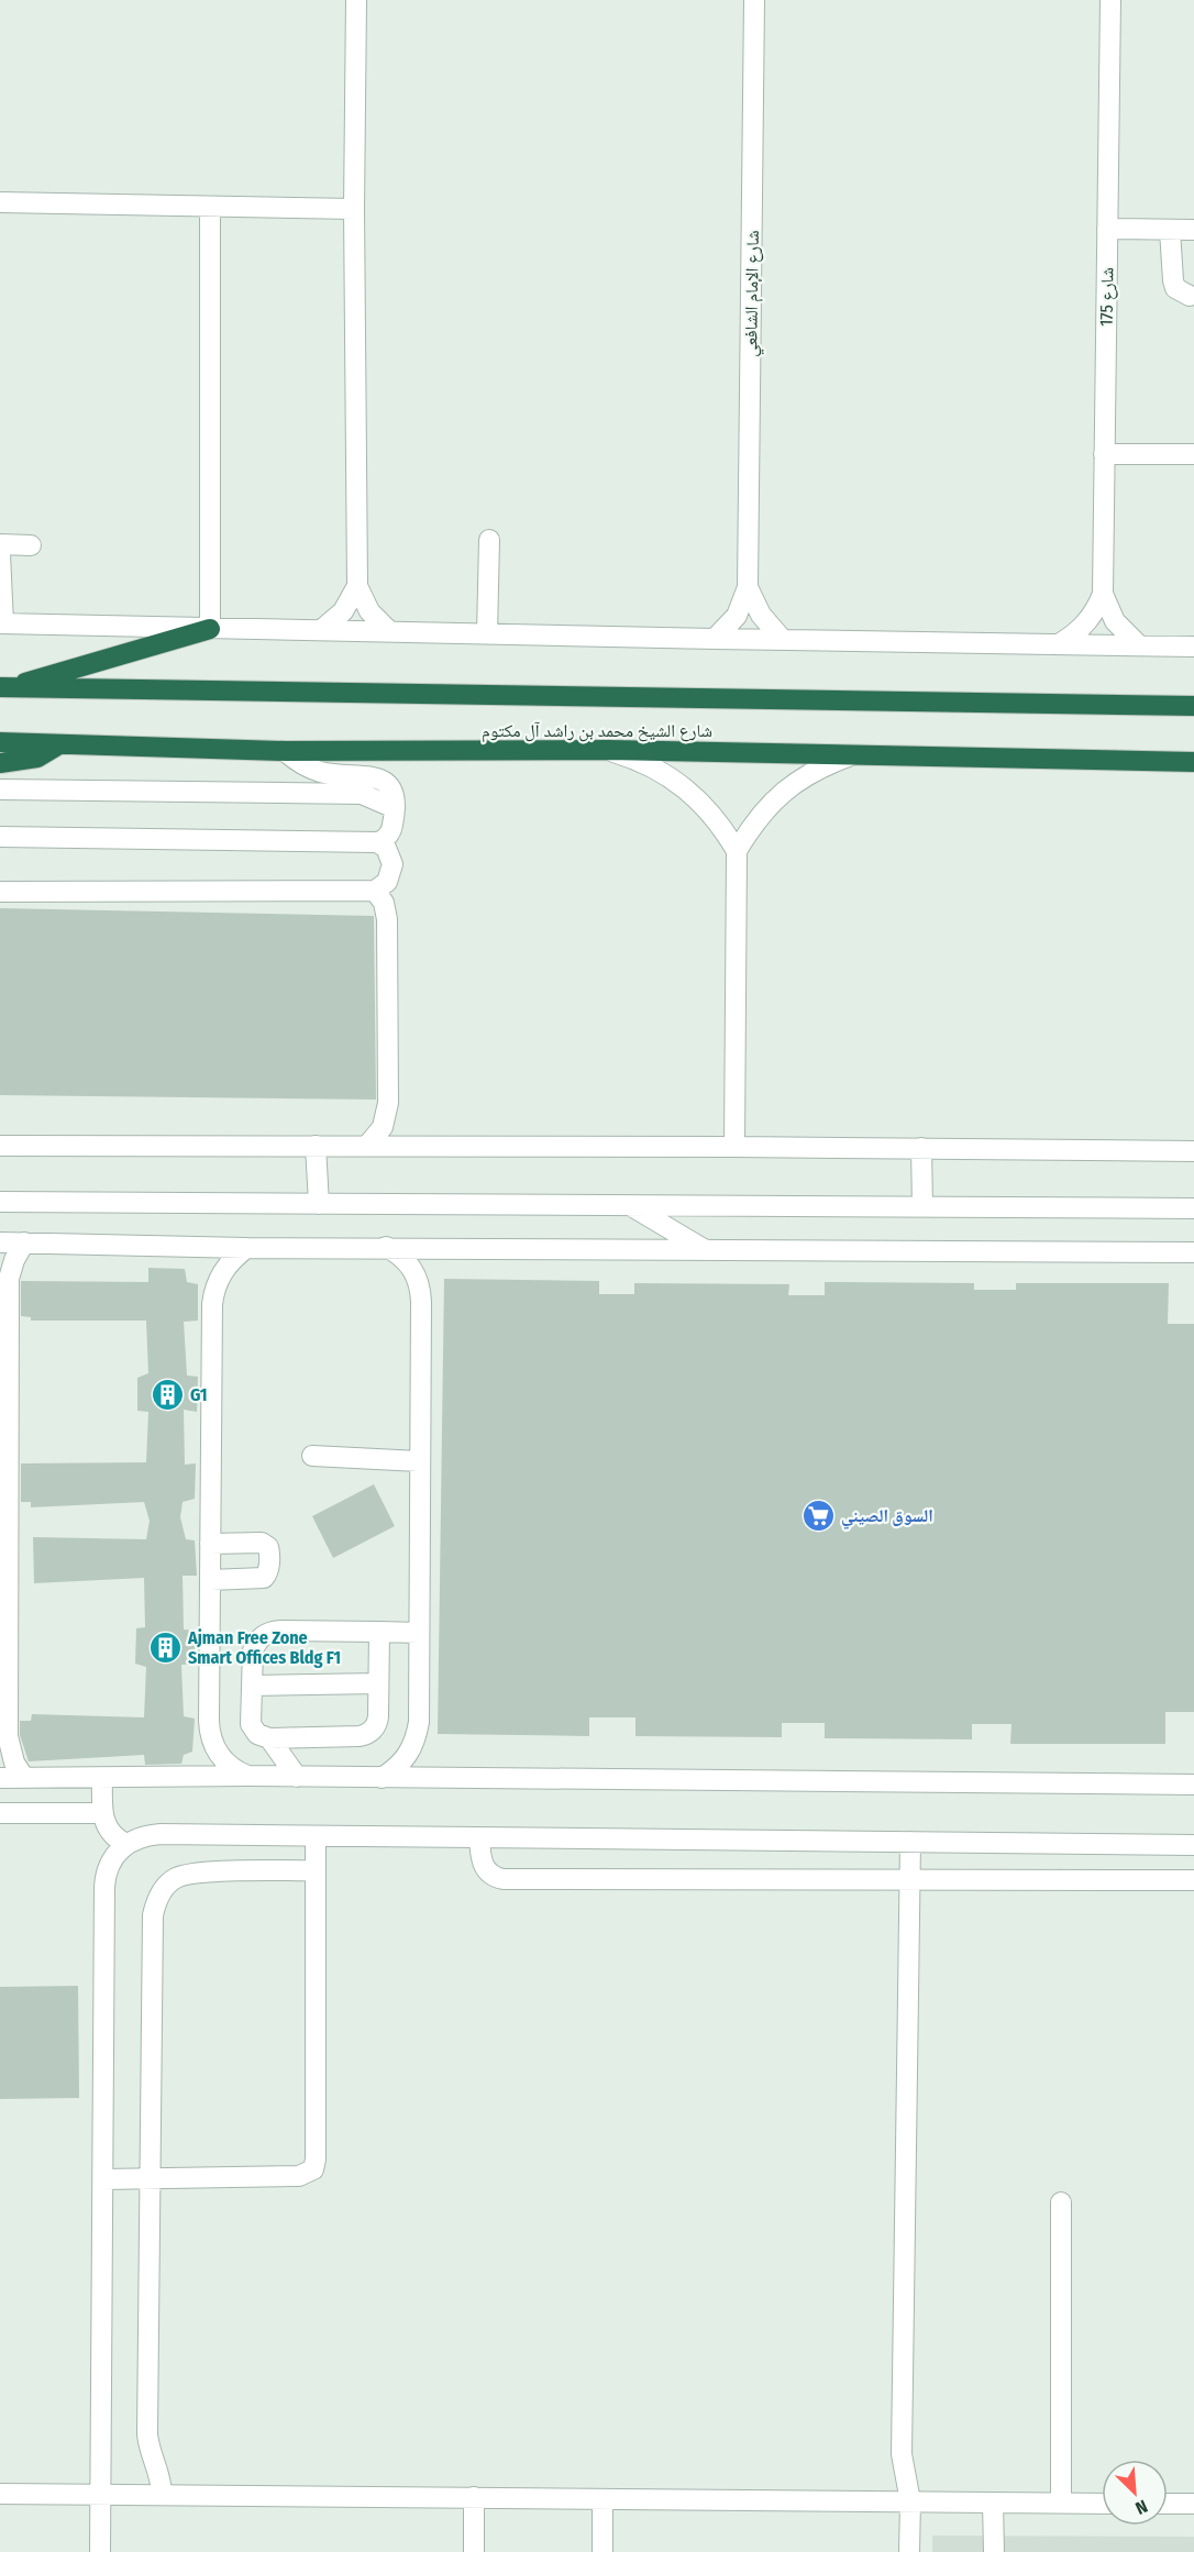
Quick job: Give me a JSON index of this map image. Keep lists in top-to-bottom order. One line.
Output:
{"streets":{"highway":["شارع الشيخ محمد بن راشد آل مكتوم"],"street":["شارع الإمام الشافعي","شارع 175"]},"places":{"building":["G1","Ajman Free Zone Smart Offices Bldg F1"],"supermarket":["السوق الصيني"]},"north":"bottom right"}
